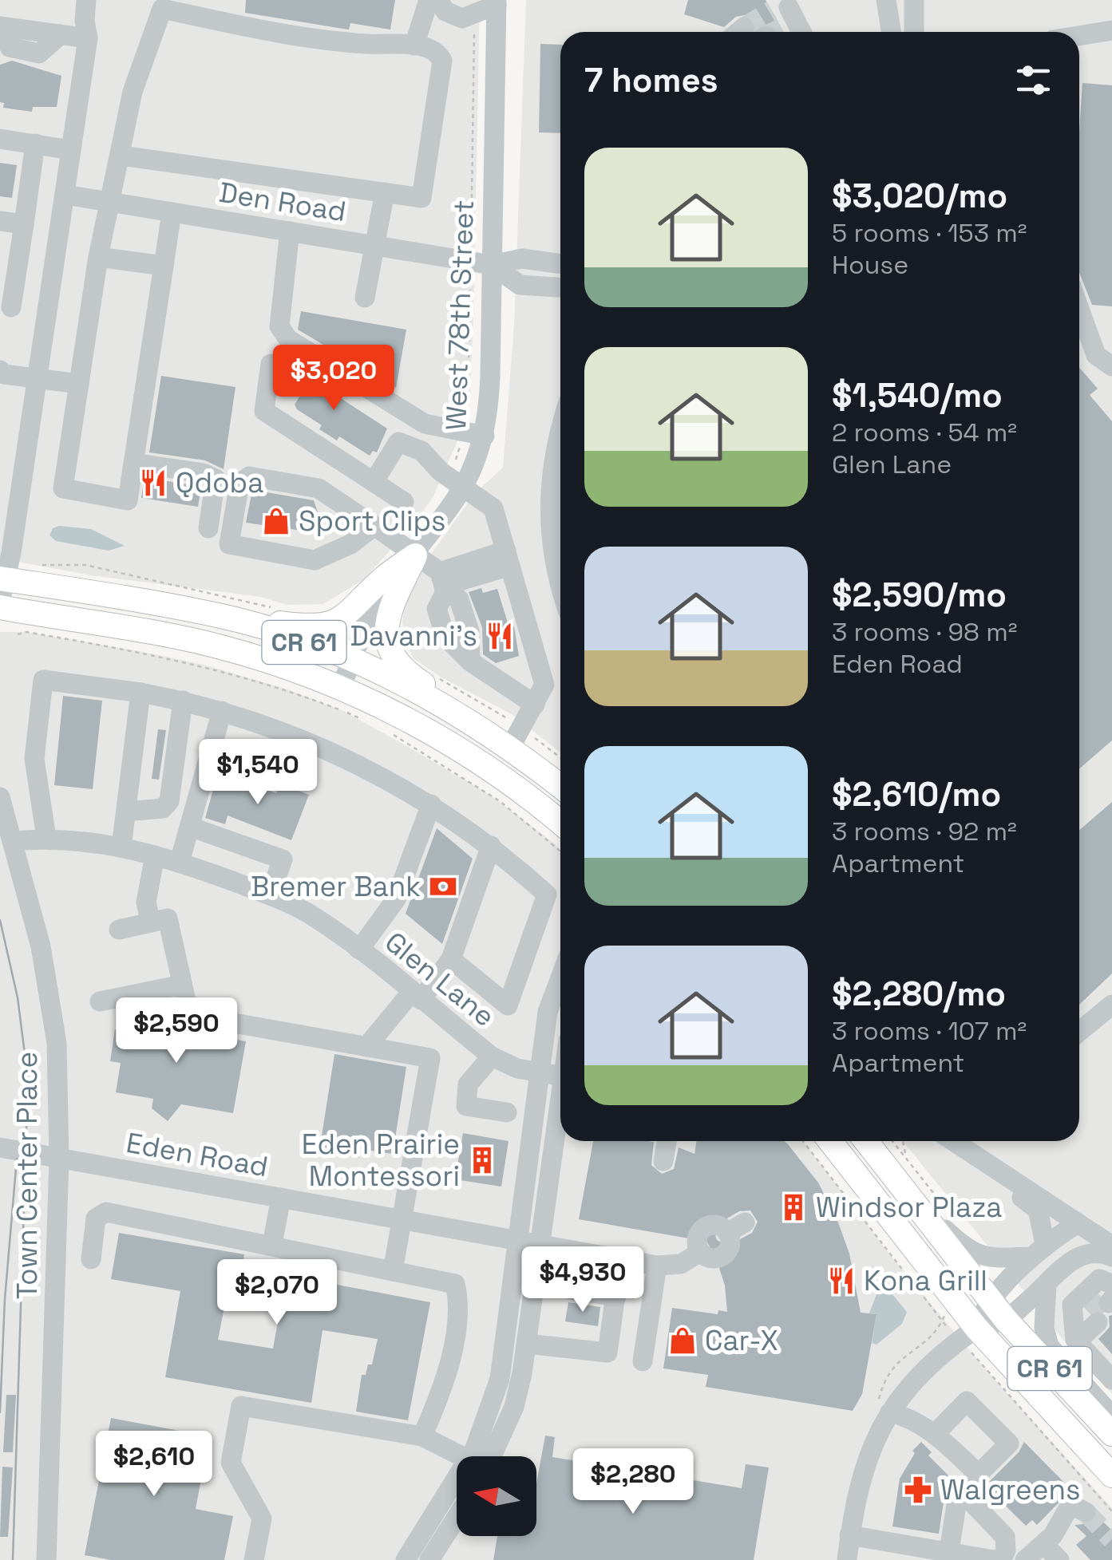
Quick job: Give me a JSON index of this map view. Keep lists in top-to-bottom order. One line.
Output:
{"streets":{"main road":["CR 61"],"street":["Den Road","West 78th Street","Glen Lane","Eden Road","Town Center Place"]},"crossings":[["Den Road","West 78th Street"],["West 78th Street","CR 61"],["Glen Lane","Town Center Place"],["Eden Road","Town Center Place"]],"places":{"restaurant":["Qdoba","Davanni's","Kona Grill"],"shop":["Sport Clips","Car-X"],"bank":["Bremer Bank"],"building":["Eden Prairie Montessori","Windsor Plaza"],"pharmacy":["Walgreens"]},"north":"left","page":{"heading":"7 homes","list":[{"name":"$3,020/mo","note":"5 rooms · 153 m² · House"},{"name":"$1,540/mo","note":"2 rooms · 54 m² · Glen Lane"},{"name":"$2,590/mo","note":"3 rooms · 98 m² · Eden Road"},{"name":"$2,610/mo","note":"3 rooms · 92 m² · Apartment"},{"name":"$2,280/mo","note":"3 rooms · 107 m² · Apartment"}],"price":["$3,020","$1,540","$2,590","$4,930","$2,070","$2,610","$2,280"]}}
